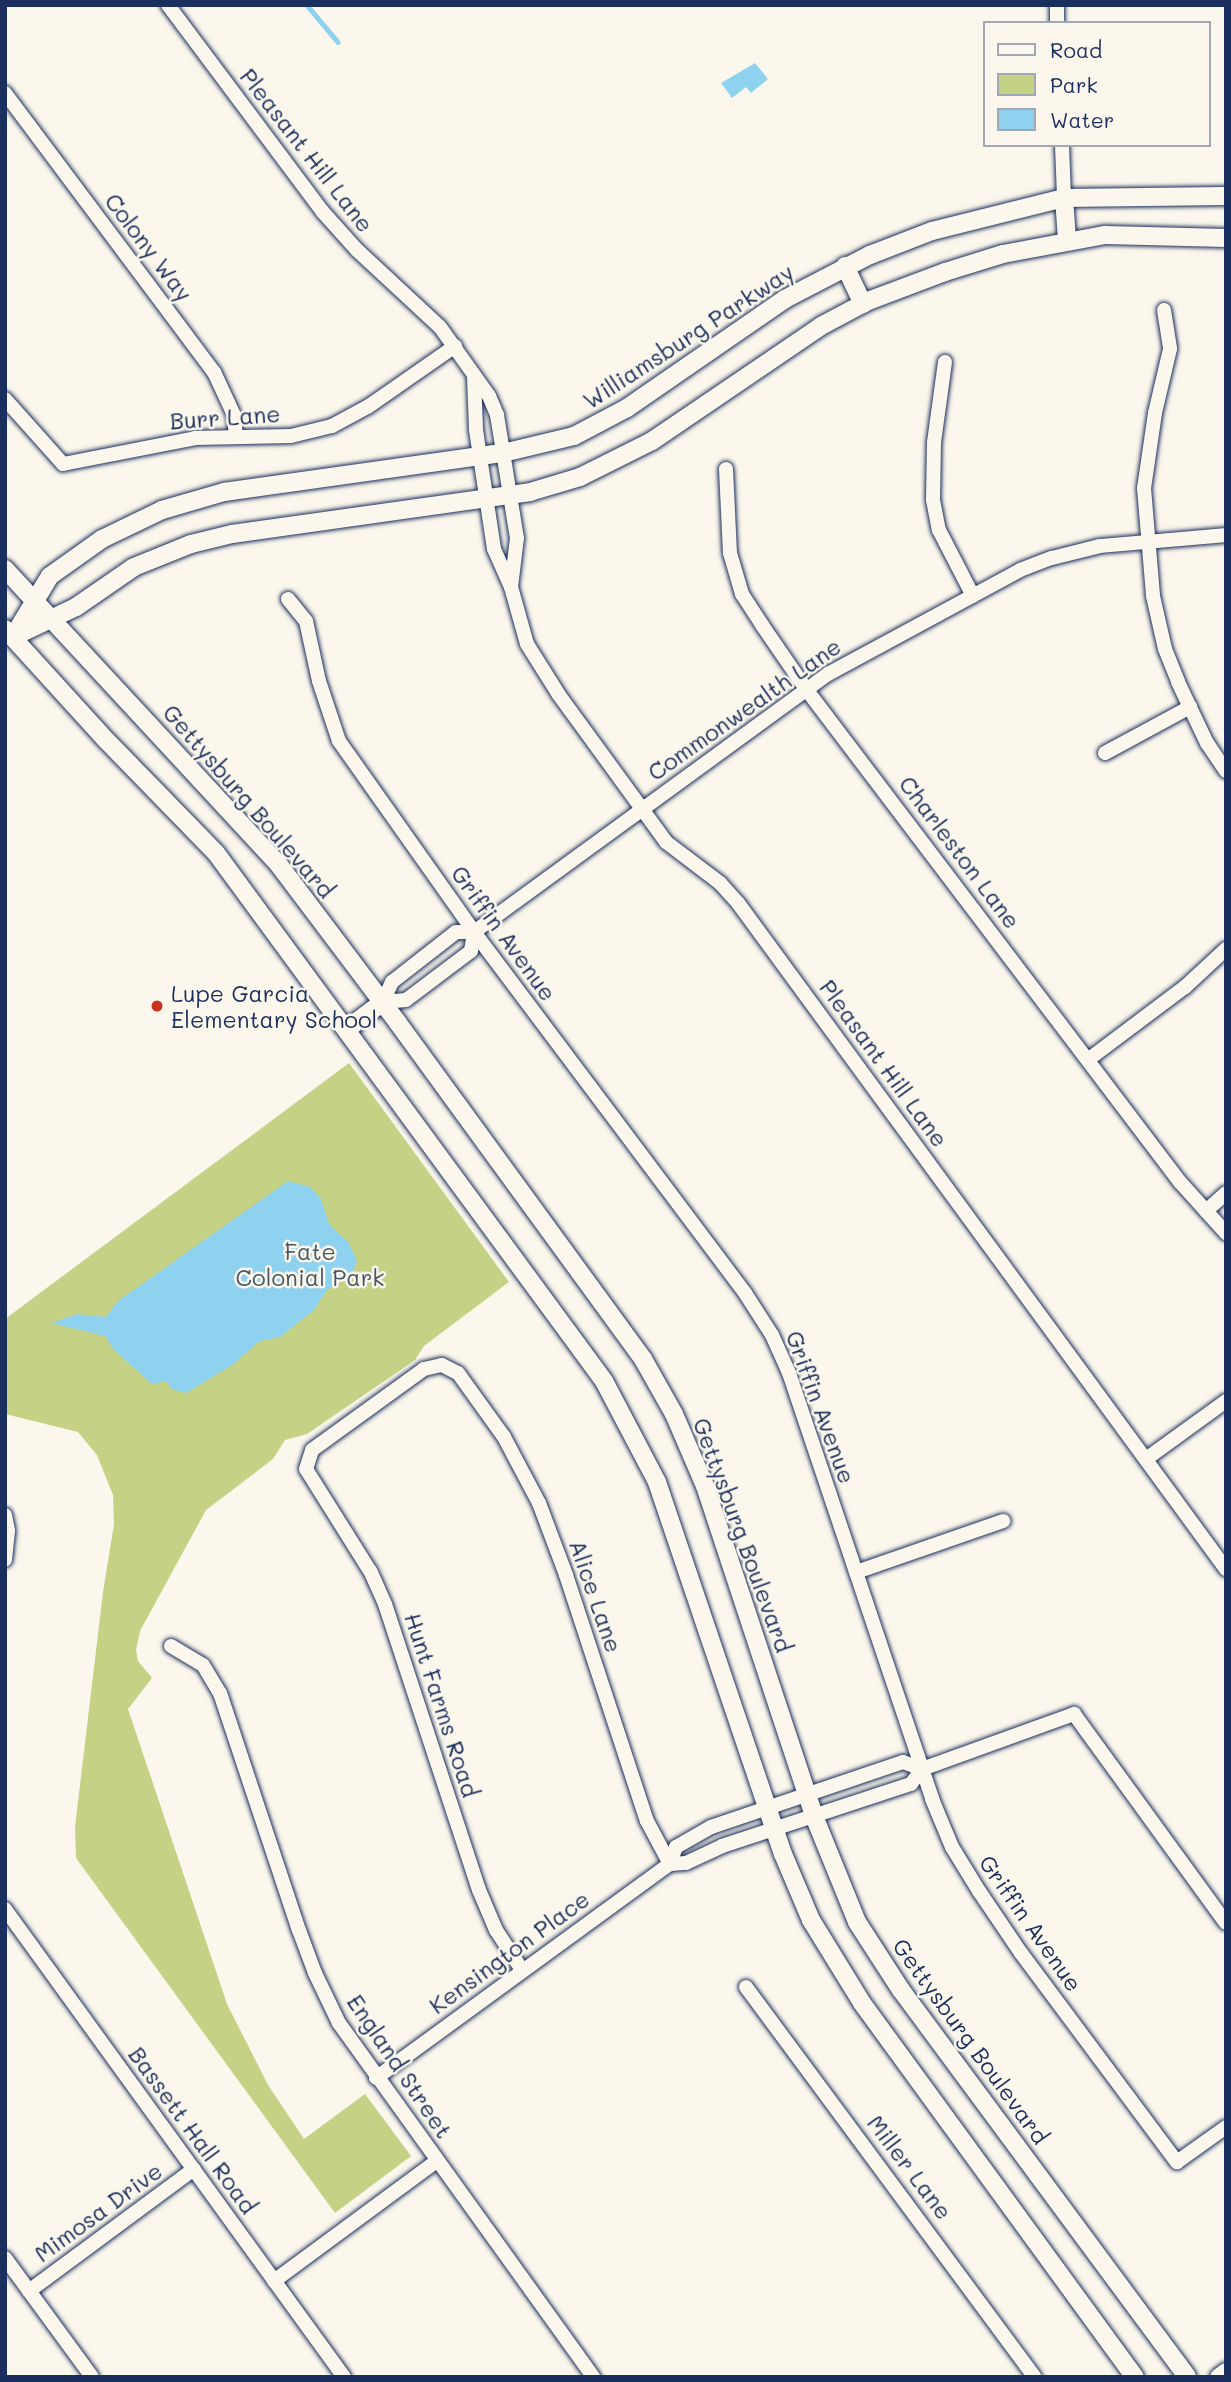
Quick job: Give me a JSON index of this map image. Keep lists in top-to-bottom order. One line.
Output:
{"streets":{"street":["Pleasant Hill Lane","Colony Way","Williamsburg Parkway","Burr Lane","Commonwealth Lane","Gettysburg Boulevard","Charleston Lane","Griffin Avenue","Alice Lane","Hunt Farms Road","Kensington Place","England Street","Bassett Hall Road","Miller Lane","Mimosa Drive"]},"crossings":[["Pleasant Hill Lane","Williamsburg Parkway"],["Pleasant Hill Lane","Burr Lane"],["Pleasant Hill Lane","Commonwealth Lane"],["Colony Way","Burr Lane"],["Williamsburg Parkway","Gettysburg Boulevard"],["Commonwealth Lane","Gettysburg Boulevard"],["Commonwealth Lane","Charleston Lane"],["Commonwealth Lane","Griffin Avenue"],["Gettysburg Boulevard","Kensington Place"],["Griffin Avenue","Kensington Place"],["Alice Lane","Hunt Farms Road"],["Alice Lane","Kensington Place"],["Hunt Farms Road","Kensington Place"],["Kensington Place","England Street"],["Bassett Hall Road","Mimosa Drive"]],"parks":["Fate Colonial Park"],"places":["Lupe Garcia Elementary School"],"legend":["Road","Park","Water"]}
